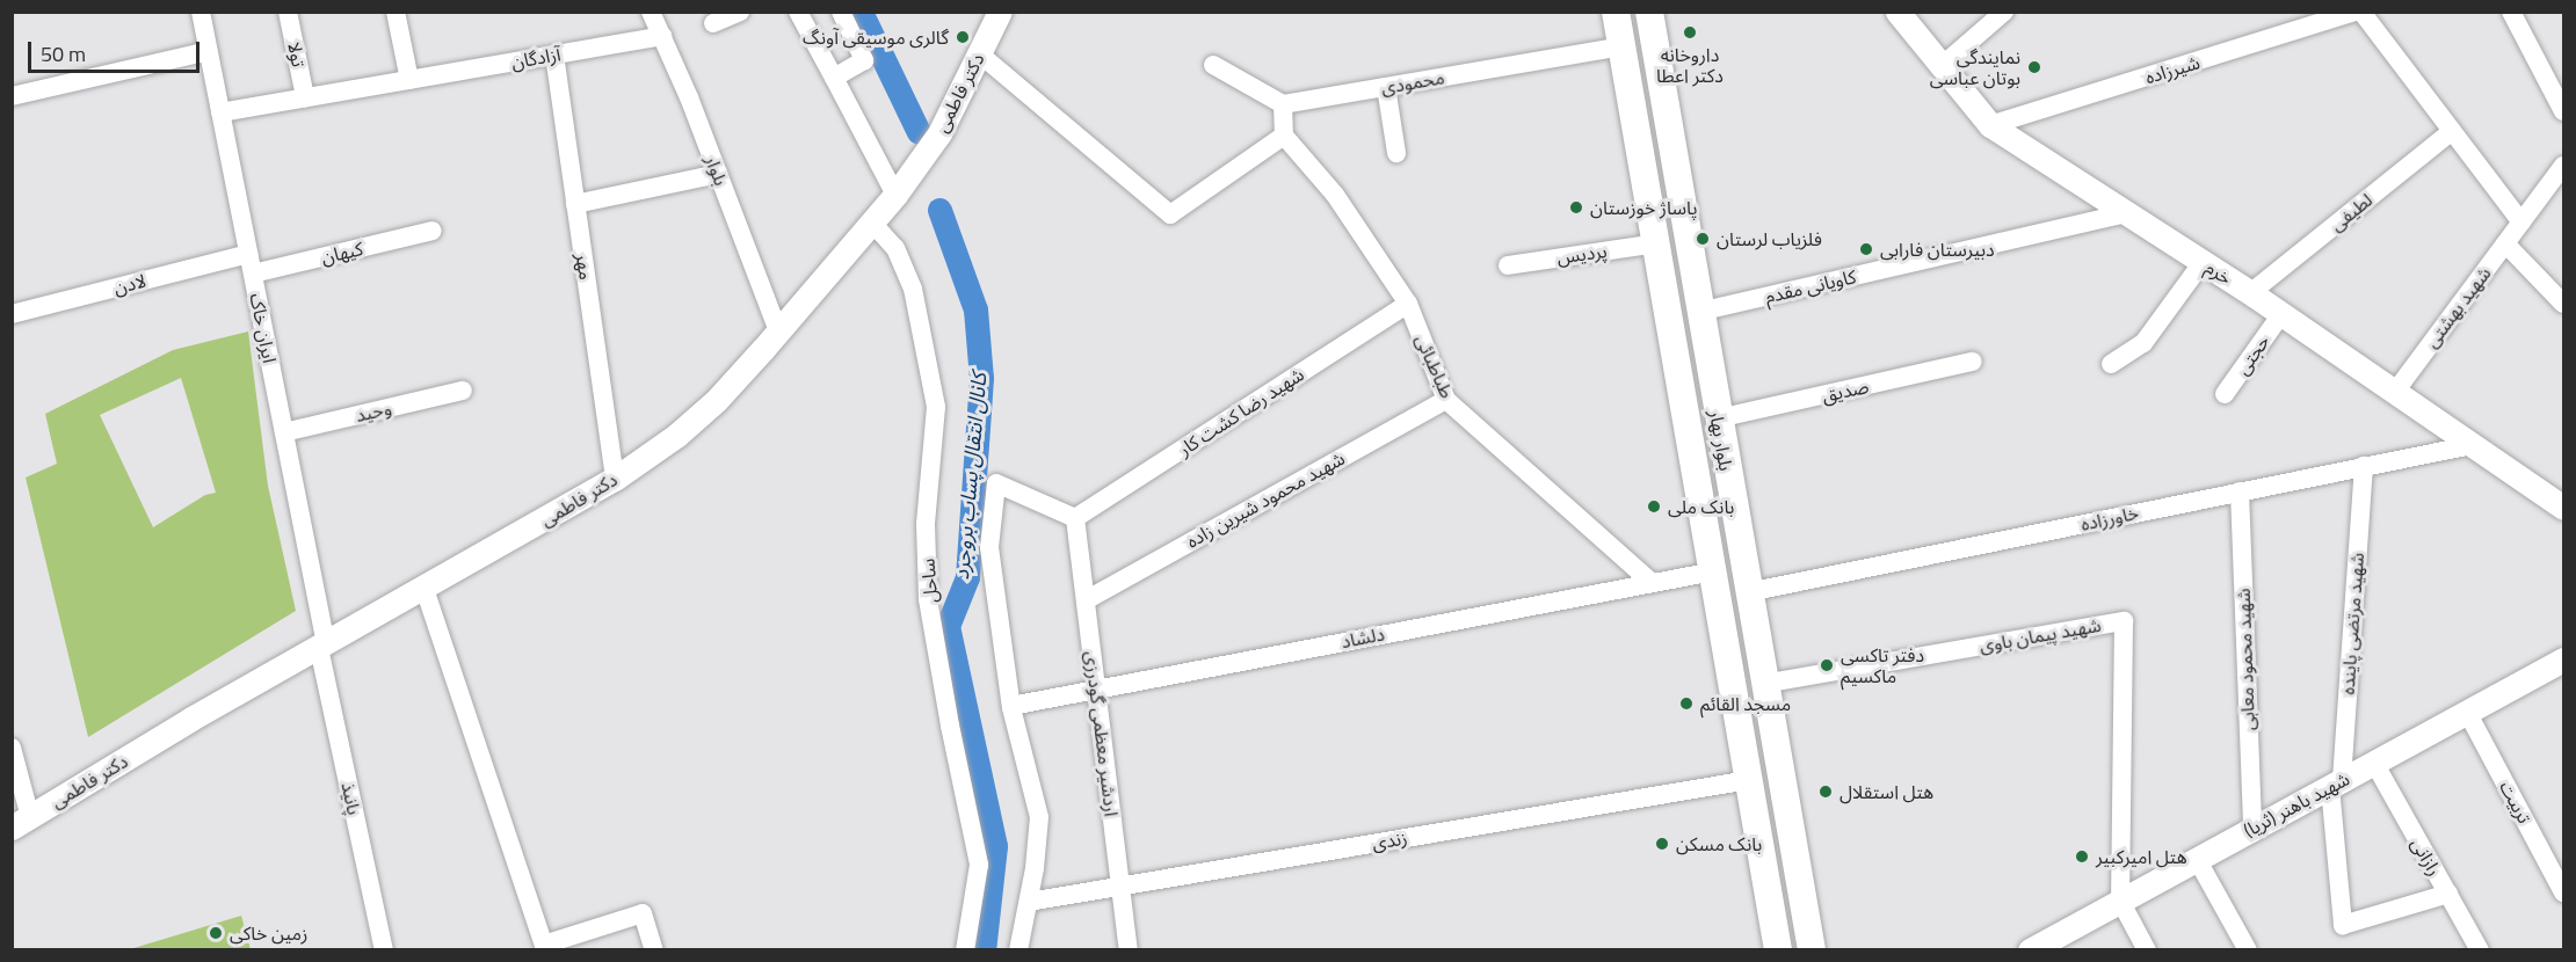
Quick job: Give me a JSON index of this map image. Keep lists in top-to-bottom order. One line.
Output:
{"streets":{"main road":["بلوار بهار"],"street":["تولا","آزادگان","شیرزاده","محمودی","دکتر فاطمی","بلوار","لطیفی","کیهان","پردیس","مهر","خرم","لادن","کاویانی مقدم","شهید بهشتی","ایران خاک","حجتی","طباطبائی","صدیق","وحید","شهید رضا کشت کار","شهید محمود شیرین زاده","خاورزاده","ساحل","شهید مرتضی پاینده","شهید پیمان باوی","دلشاد","شهید محمود معابی","اردشیر معظمی گودرزی","پانیذ","تربیت","شهید باهنر (ثریا)","زندی","رازانی"]},"crossings":[["تولا","آزادگان"],["آزادگان","بلوار"],["آزادگان","مهر"],["آزادگان","ایران خاک"],["شیرزاده","خرم"],["محمودی","بلوار بهار"],["دکتر فاطمی","بلوار"],["دکتر فاطمی","مهر"],["دکتر فاطمی","ایران خاک"],["دکتر فاطمی","ساحل"],["دکتر فاطمی","پانیذ"],["لطیفی","خرم"],["کیهان","ایران خاک"],["پردیس","بلوار بهار"],["خرم","کاویانی مقدم"],["خرم","شهید بهشتی"],["خرم","حجتی"],["خرم","خاورزاده"],["لادن","ایران خاک"],["کاویانی مقدم","بلوار بهار"],["ایران خاک","وحید"],["ایران خاک","پانیذ"],["طباطبائی","شهید رضا کشت کار"],["طباطبائی","شهید محمود شیرین زاده"],["طباطبائی","دلشاد"],["صدیق","بلوار بهار"],["شهید رضا کشت کار","اردشیر معظمی گودرزی"],["بلوار بهار","خاورزاده"],["بلوار بهار","شهید پیمان باوی"],["بلوار بهار","دلشاد"],["بلوار بهار","زندی"],["شهید محمود شیرین زاده","اردشیر معظمی گودرزی"],["خاورزاده","شهید مرتضی پاینده"],["خاورزاده","شهید محمود معابی"],["شهید مرتضی پاینده","شهید باهنر (ثریا)"],["شهید مرتضی پاینده","رازانی"],["شهید پیمان باوی","شهید باهنر (ثریا)"],["دلشاد","اردشیر معظمی گودرزی"],["شهید محمود معابی","شهید باهنر (ثریا)"],["اردشیر معظمی گودرزی","زندی"],["تربیت","شهید باهنر (ثریا)"],["شهید باهنر (ثریا)","رازانی"]],"water":["کانال انتقال پساب بروجرد"],"places":["داروخانه دکتر اعطا","گالری موسیقی آونگ","نمایندگی بوتان عباسی","پاساژ خوزستان","فلزیاب لرستان","دبیرستان فارابی","بانک ملی","دفتر تاکسی ماکسیم","مسجد القائم","هتل استقلال","بانک مسکن","هتل امیرکبیر","زمین خاکی"],"scale_bar":"50 m"}
